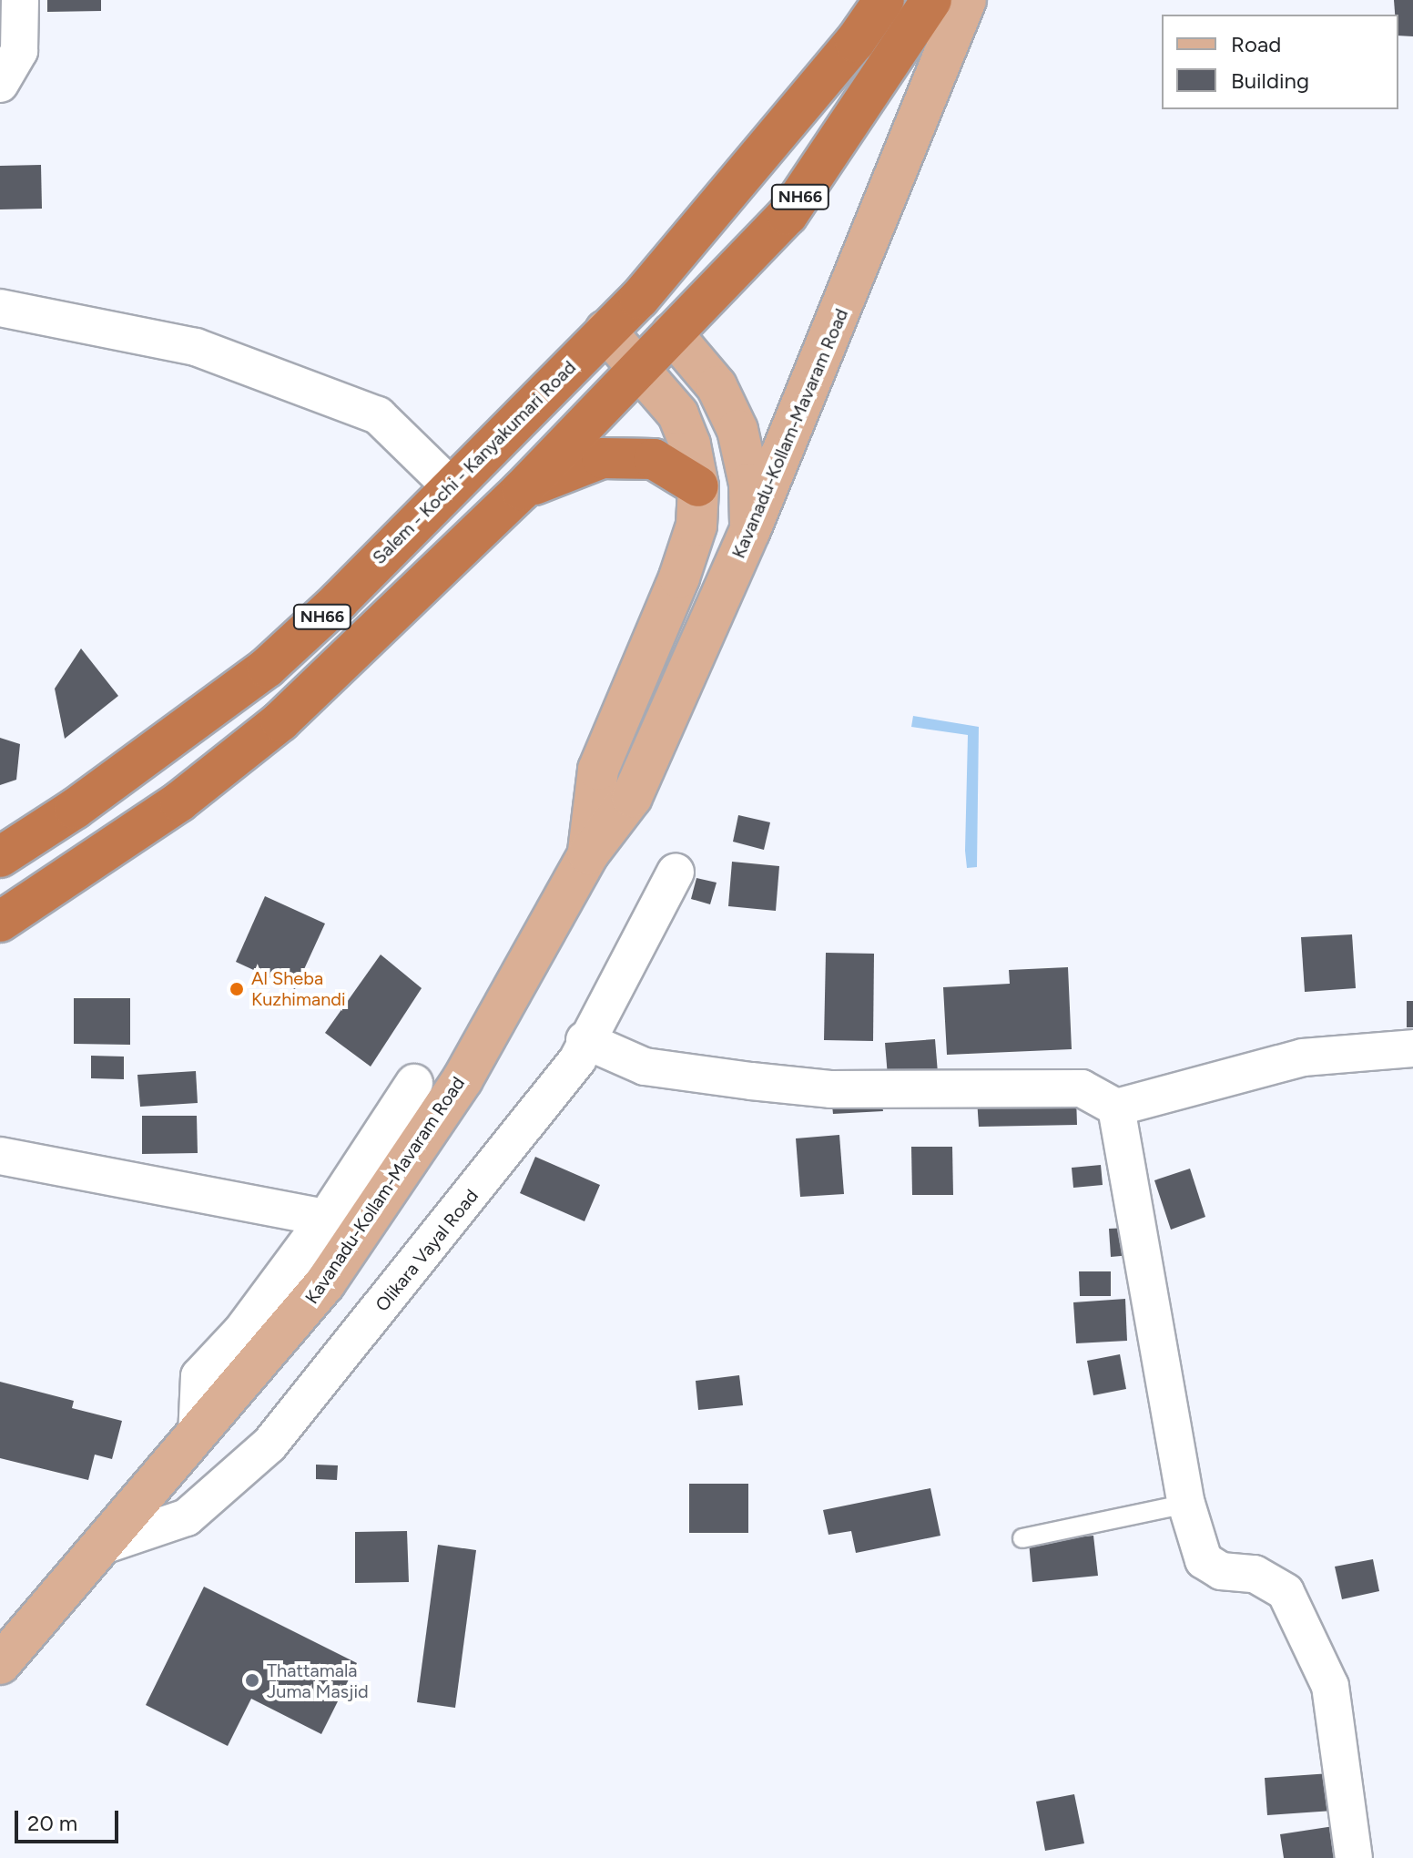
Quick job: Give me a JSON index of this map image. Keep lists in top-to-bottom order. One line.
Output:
{"streets":{"highway":["NH66","Salem - Kochi - Kanyakumari Road"],"main road":["Kavanadu-Kollam-Mavaram Road"],"street":["Olikara Vayal Road"]},"crossings":[["NH66","Kavanadu-Kollam-Mavaram Road"],["Kavanadu-Kollam-Mavaram Road","Salem - Kochi - Kanyakumari Road"],["Kavanadu-Kollam-Mavaram Road","Olikara Vayal Road"]],"places":["Al Sheba Kuzhimandi","Thattamala Juma Masjid"],"legend":["Road","Building"],"scale_bar":"20 m"}
